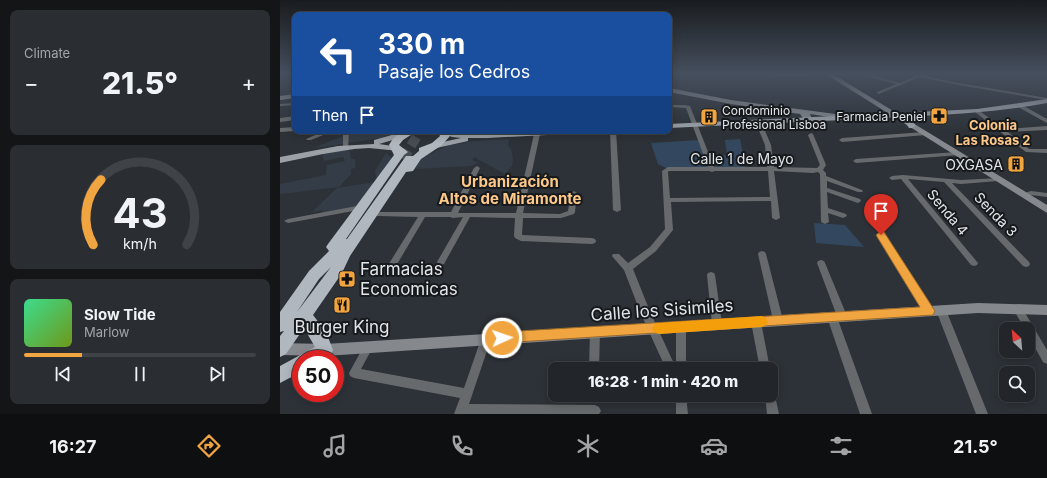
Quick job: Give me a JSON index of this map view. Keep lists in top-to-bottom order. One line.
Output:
{"streets":{"main road":["Calle los Sisimiles"],"street":["Calle 1 de Mayo","Senda 4","Senda 3"]},"districts":["Colonia Las Rosas 2","Urbanización Altos de Miramonte"],"places":{"pharmacy":["Farmacia Peniel","Farmacias Economicas"],"building":["Condominio Profesional Lisboa","OXGASA"],"restaurant":["Burger King"]},"north":"top left","page":{"tile":"Climate","turn":["330 m","Pasaje los Cedros"],"heat":["−","21.5°","+"],"then":"Then","song":["Slow Tide","Marlow"],"limit":"50","trip":"16:28 · 1 min · 420 m","tabs":["16:27","21.5°"],"gauge":["43","km/h"]}}
